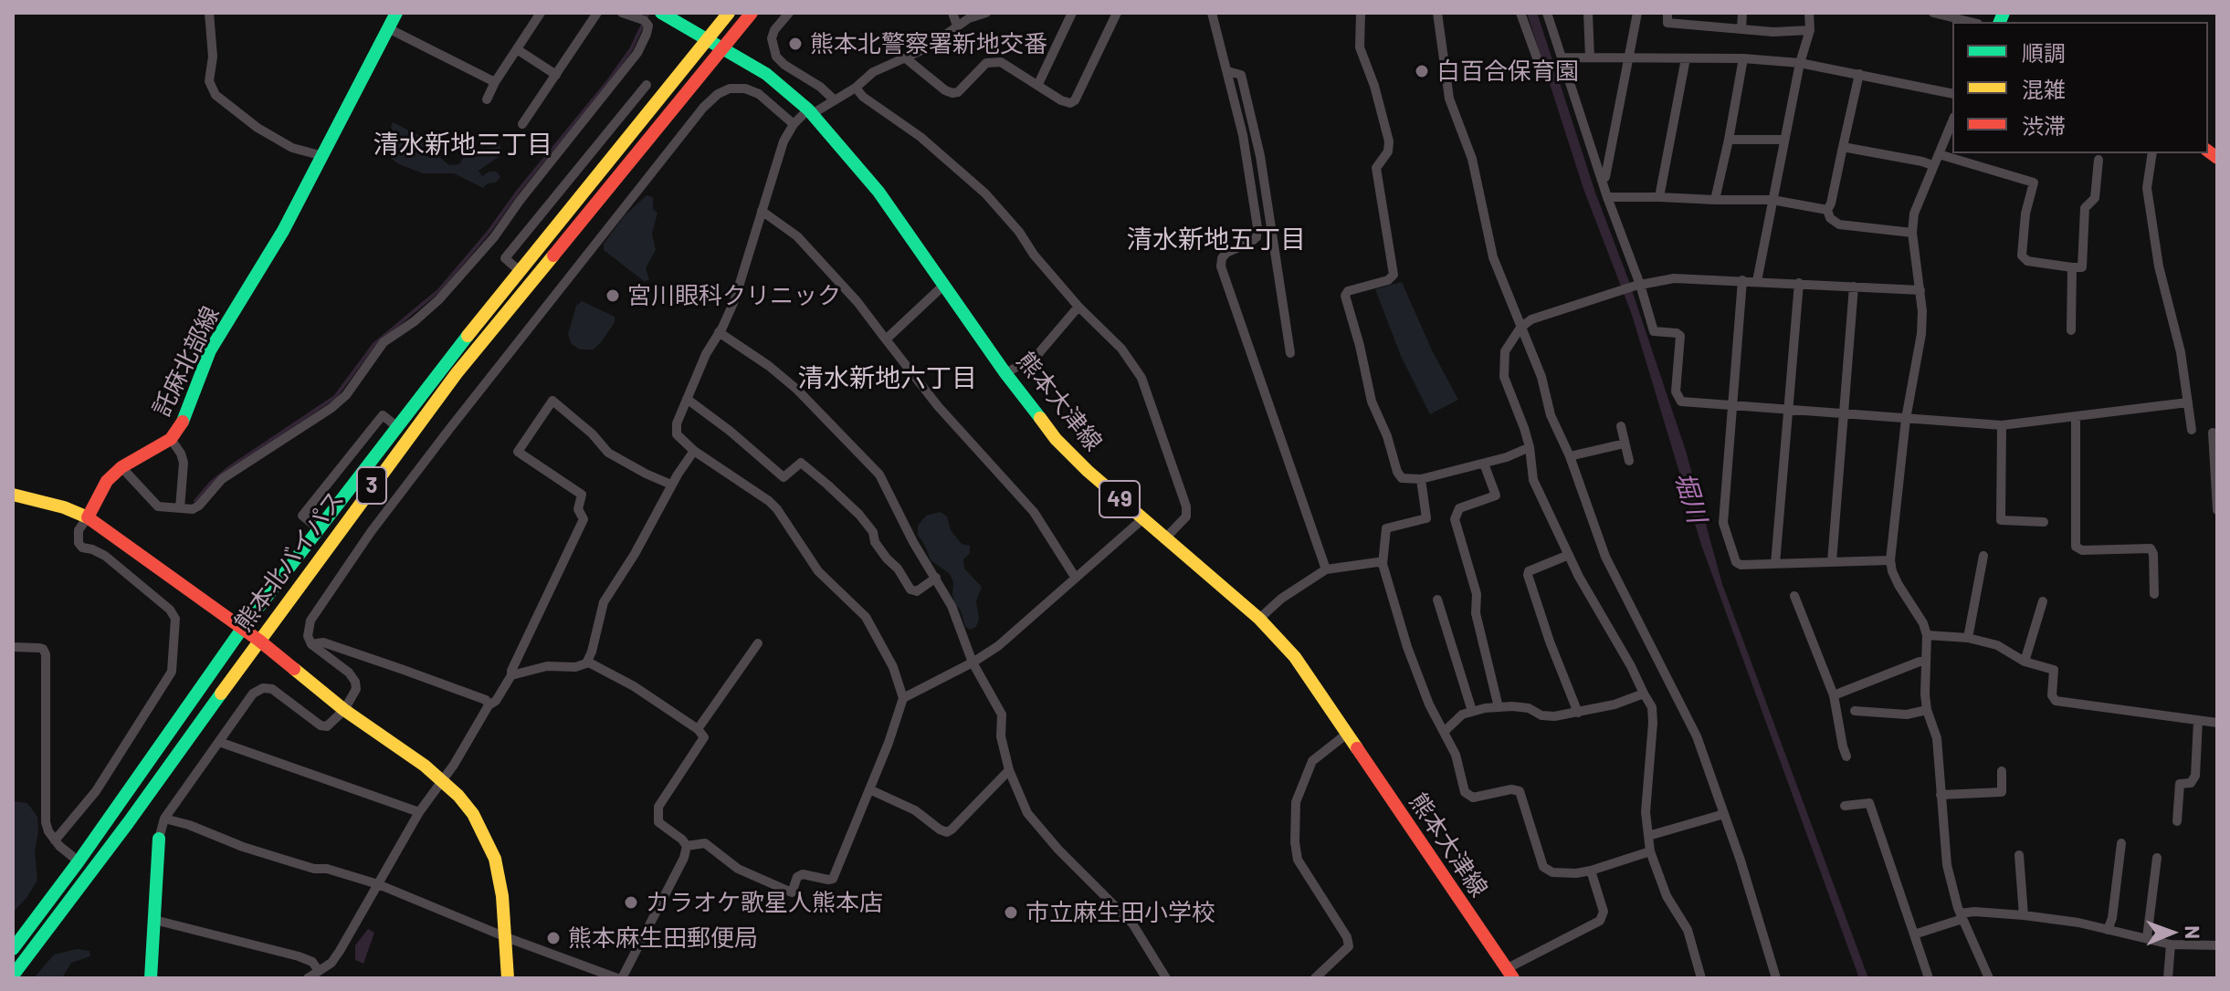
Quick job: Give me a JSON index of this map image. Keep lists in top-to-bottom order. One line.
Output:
{"streets":{"main road":["託麻北部線","熊本大津線","3","49","熊本北バイパス"]},"crossings":[["熊本大津線","熊本北バイパス"]],"districts":["清水新地三丁目","清水新地五丁目","清水新地六丁目"],"water":["堀川"],"places":["熊本北警察署新地交番","白百合保育園","宮川眼科クリニック","カラオケ歌星人熊本店","市立麻生田小学校","熊本麻生田郵便局"],"legend":["順調","混雑","渋滞"],"north":"right"}
